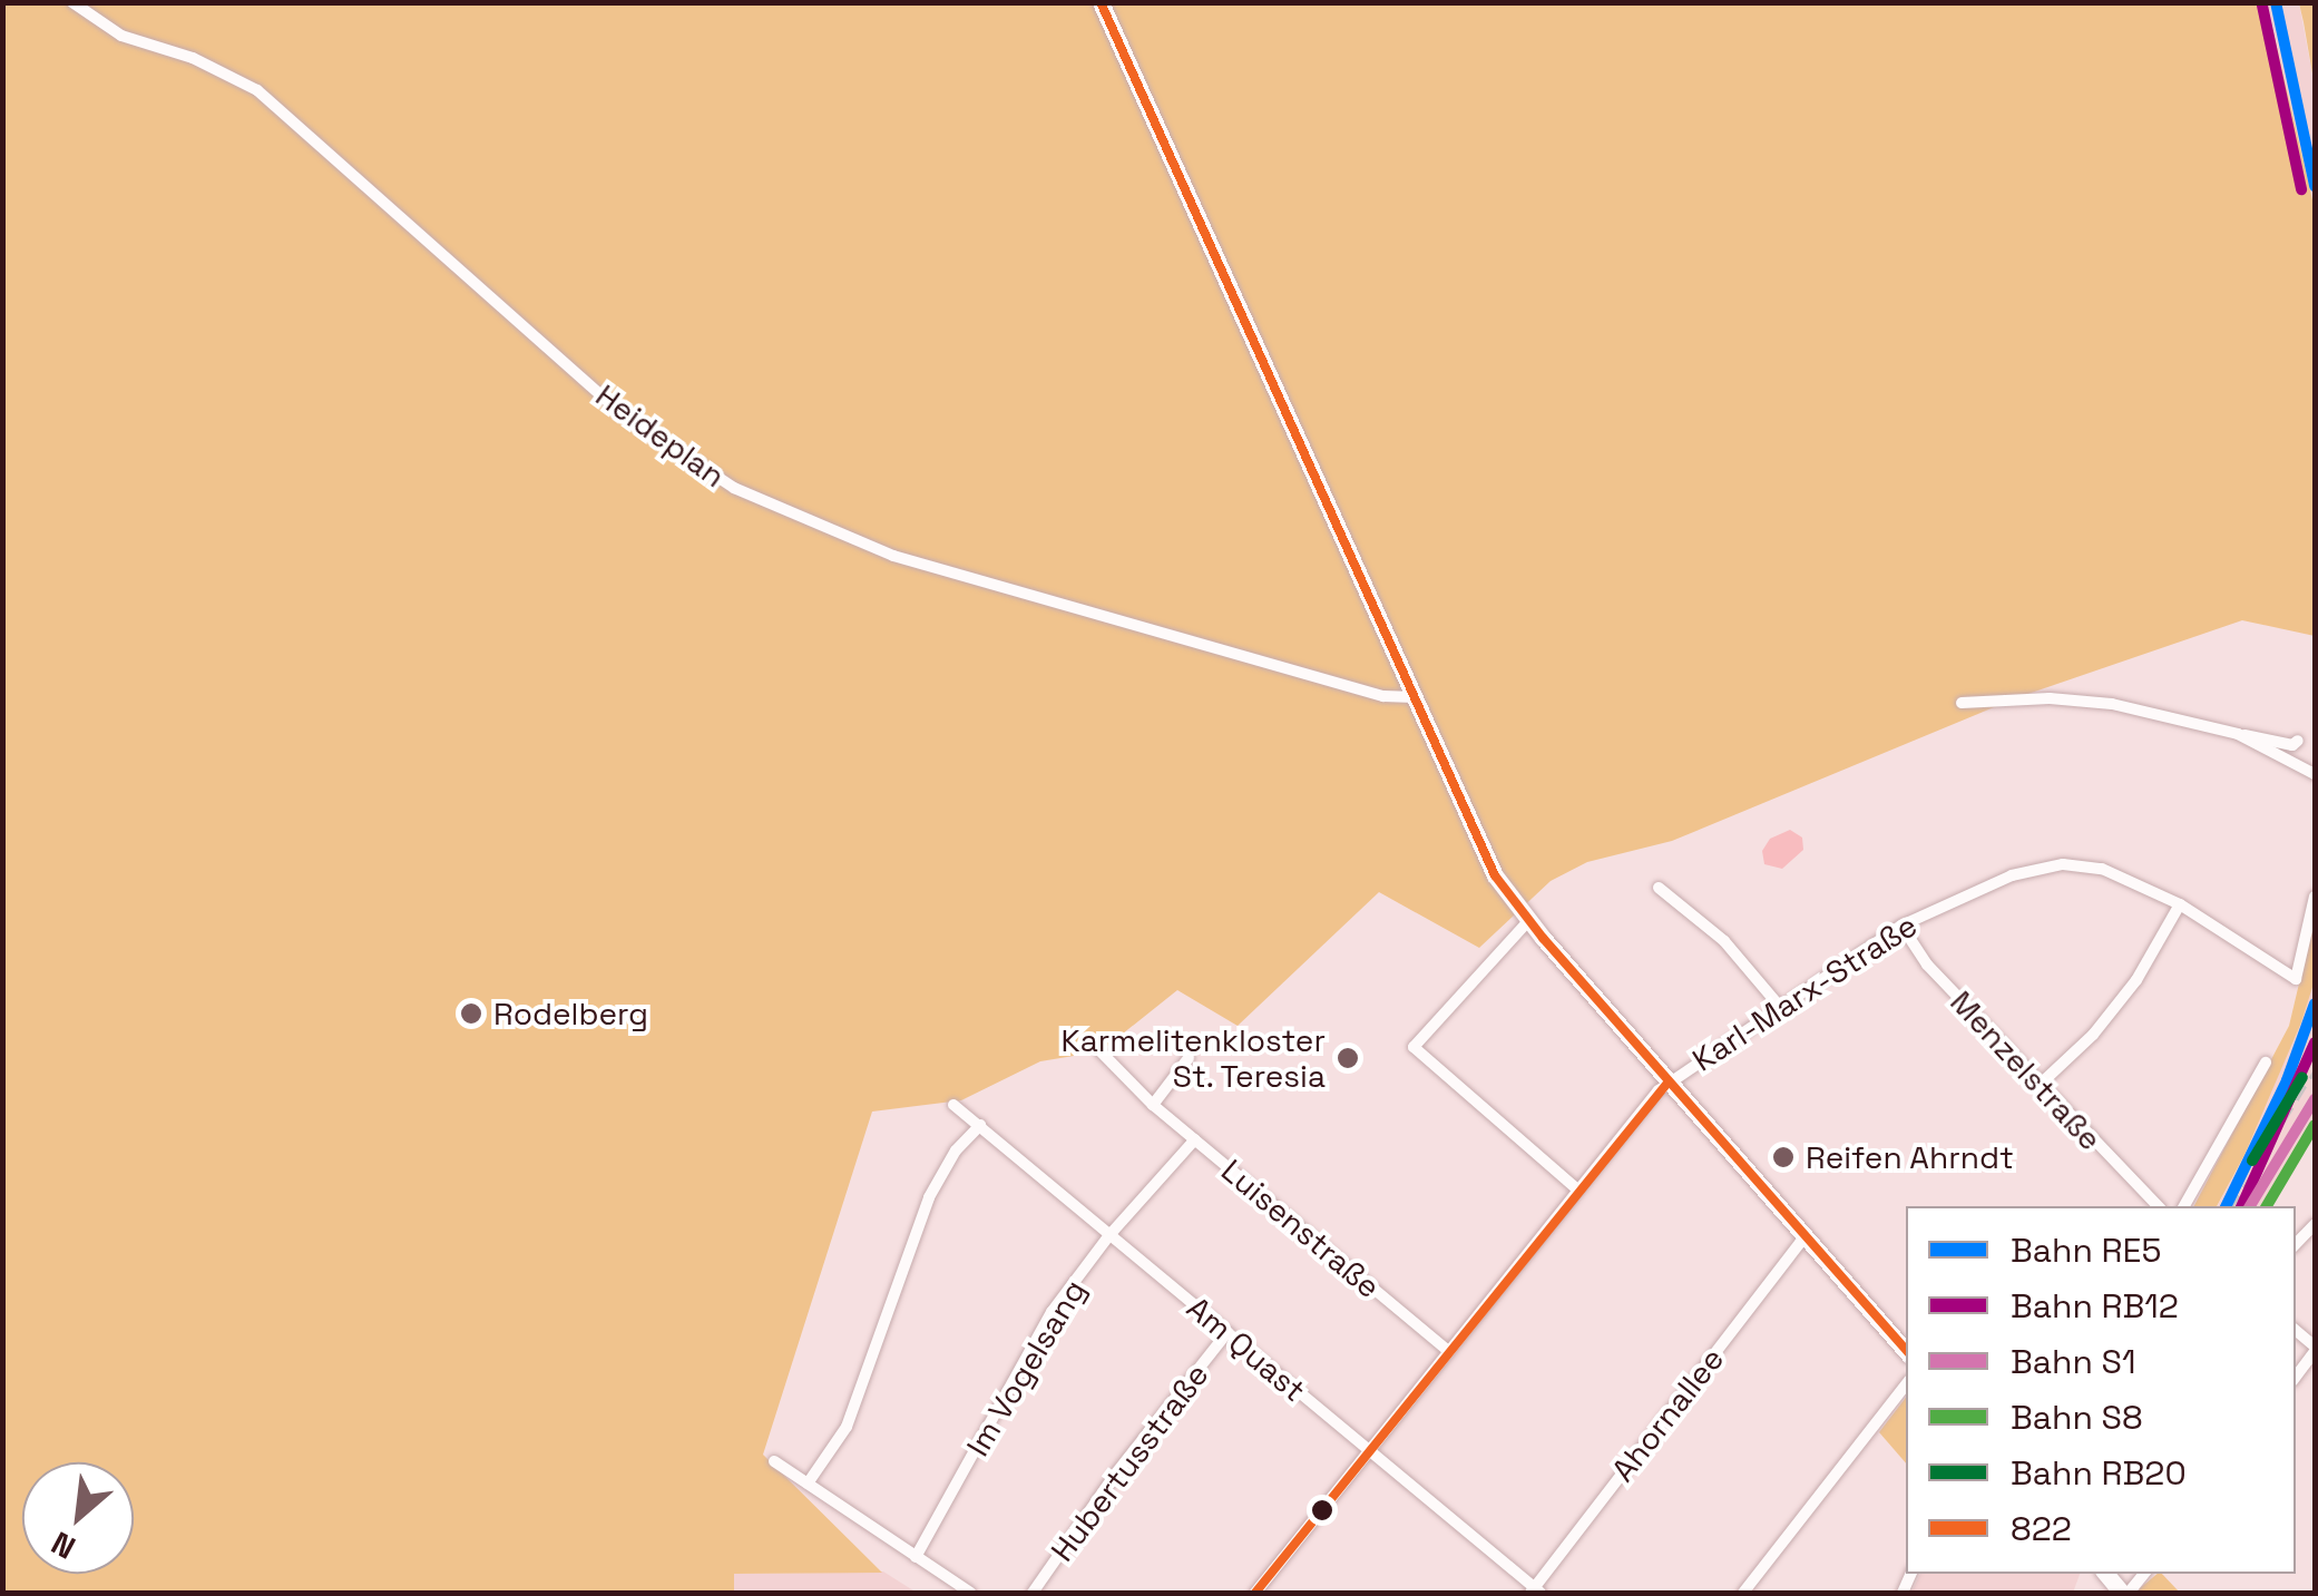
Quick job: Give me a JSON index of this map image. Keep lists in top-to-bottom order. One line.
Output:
{"streets":{"street":["Heideplan","Karl-Marx-Straße","Menzelstraße","Luisenstraße","Am Quast","Im Vogelsang","Ahornallee","Hubertusstraße"]},"crossings":[["Karl-Marx-Straße","Menzelstraße"],["Karl-Marx-Straße","Luisenstraße"],["Karl-Marx-Straße","Am Quast"],["Luisenstraße","Im Vogelsang"],["Am Quast","Im Vogelsang"],["Am Quast","Ahornallee"],["Am Quast","Hubertusstraße"]],"places":["Rodelberg","Karmelitenkloster St. Teresia","Reifen Ahrndt"],"lines":["rail line RE5","transit line 822","rail line RB12","rail line RB20","rail line S1","rail line S8"],"legend":["Bahn RE5","Bahn RB12","Bahn S1","Bahn S8","Bahn RB20","822"],"north":"bottom left"}
